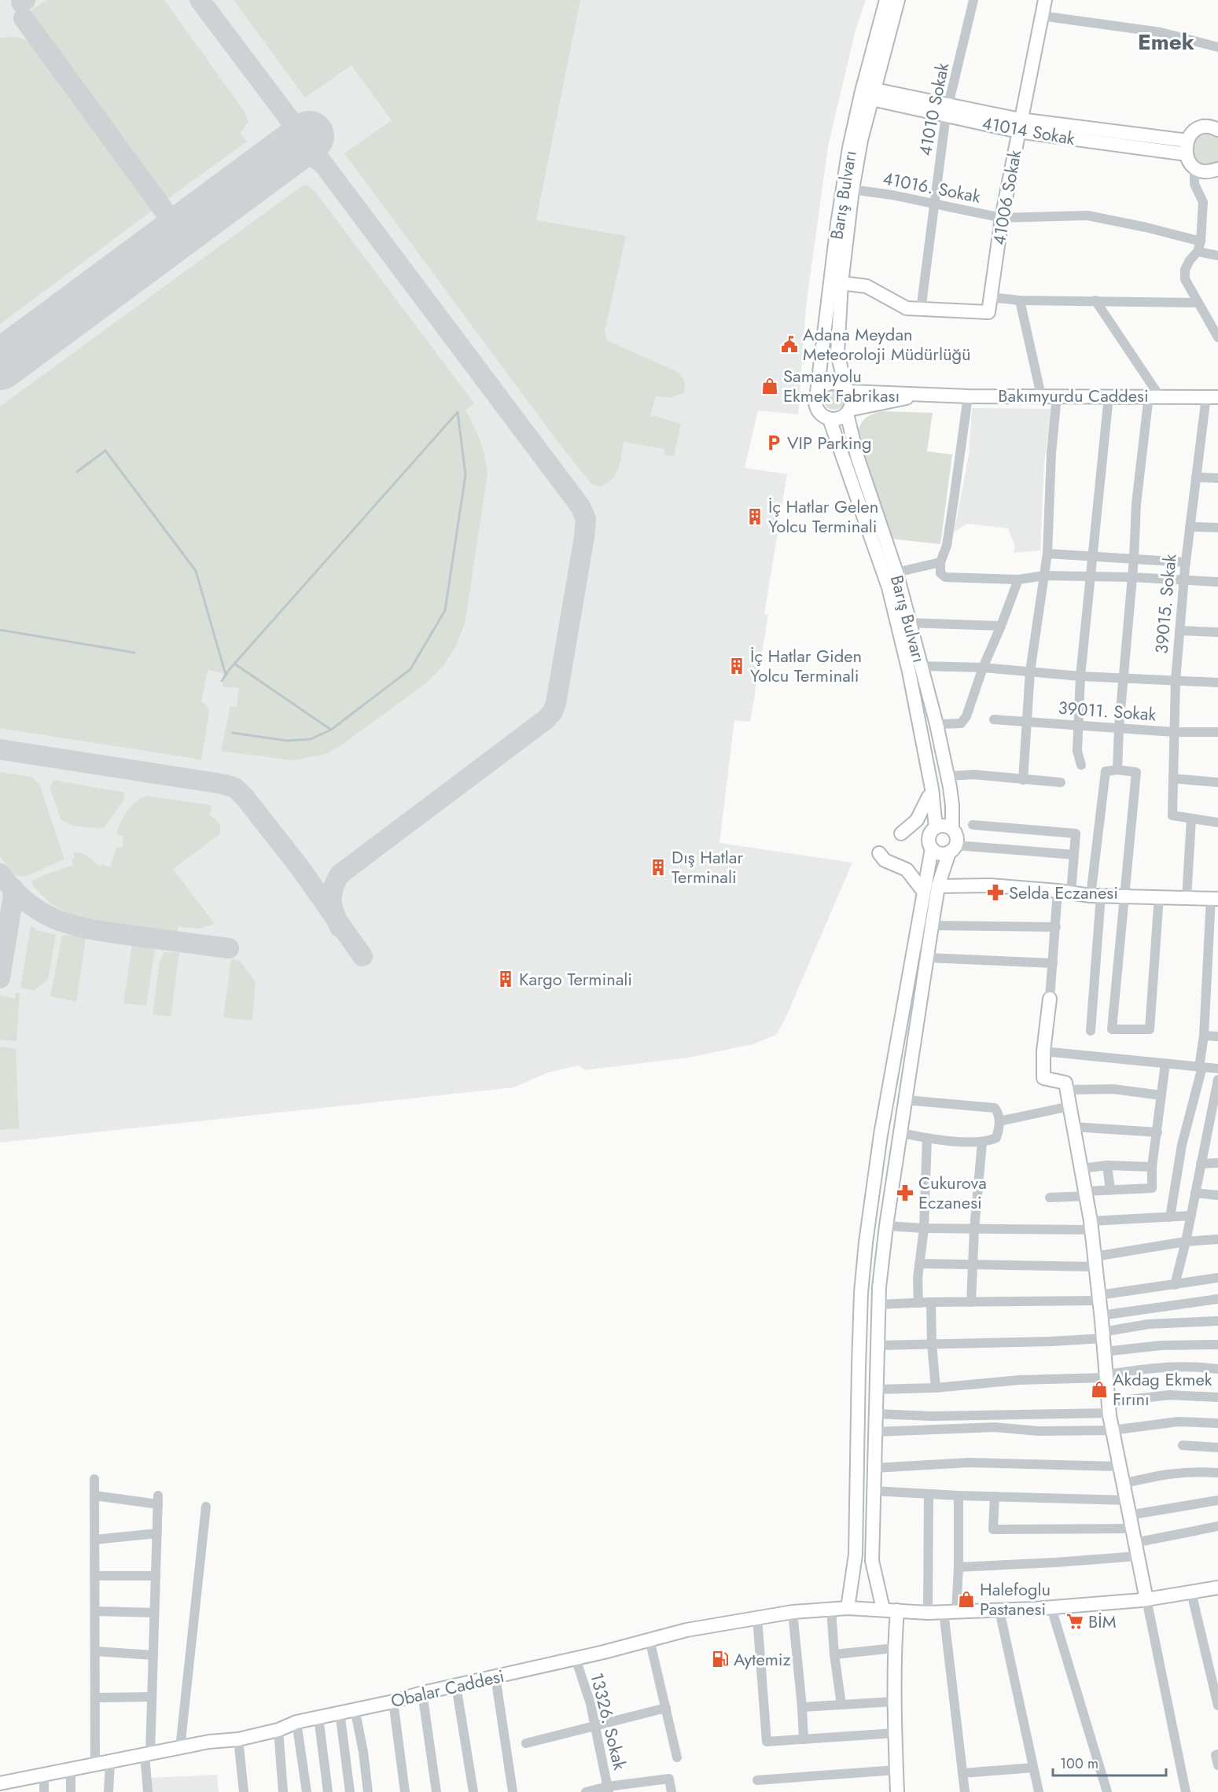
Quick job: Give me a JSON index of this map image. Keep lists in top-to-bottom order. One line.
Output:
{"streets":{"main road":["41014 Sokak","Barış Bulvarı","41006 Sokak","Bakımyurdu Caddesi","Obalar Caddesi"],"street":["41010 Sokak","41016. Sokak","39015. Sokak","39011. Sokak","13326. Sokak"]},"crossings":[["41010 Sokak","41014 Sokak"],["41010 Sokak","41016. Sokak"],["41010 Sokak","41006 Sokak"],["41014 Sokak","Barış Bulvarı"],["41014 Sokak","41006 Sokak"],["41016. Sokak","Barış Bulvarı"],["41016. Sokak","41006 Sokak"],["Barış Bulvarı","Bakımyurdu Caddesi"],["Bakımyurdu Caddesi","39015. Sokak"],["39015. Sokak","39011. Sokak"],["Obalar Caddesi","13326. Sokak"]],"districts":["Emek"],"places":{"public building":["Adana Meydan Meteoroloji Müdürlüğü"],"shop":["Samanyolu Ekmek Fabrikası","Akdag Ekmek Fırını","Halefoglu Pastanesi"],"parking":["VIP Parking"],"building":["İç Hatlar Gelen Yolcu Terminali","İç Hatlar Giden Yolcu Terminali","Dış Hatlar Terminali","Kargo Terminali"],"pharmacy":["Selda Eczanesi","Cukurova Eczanesi"],"supermarket":["BİM"],"fuel station":["Aytemiz"]},"scale_bar":"100 m"}
